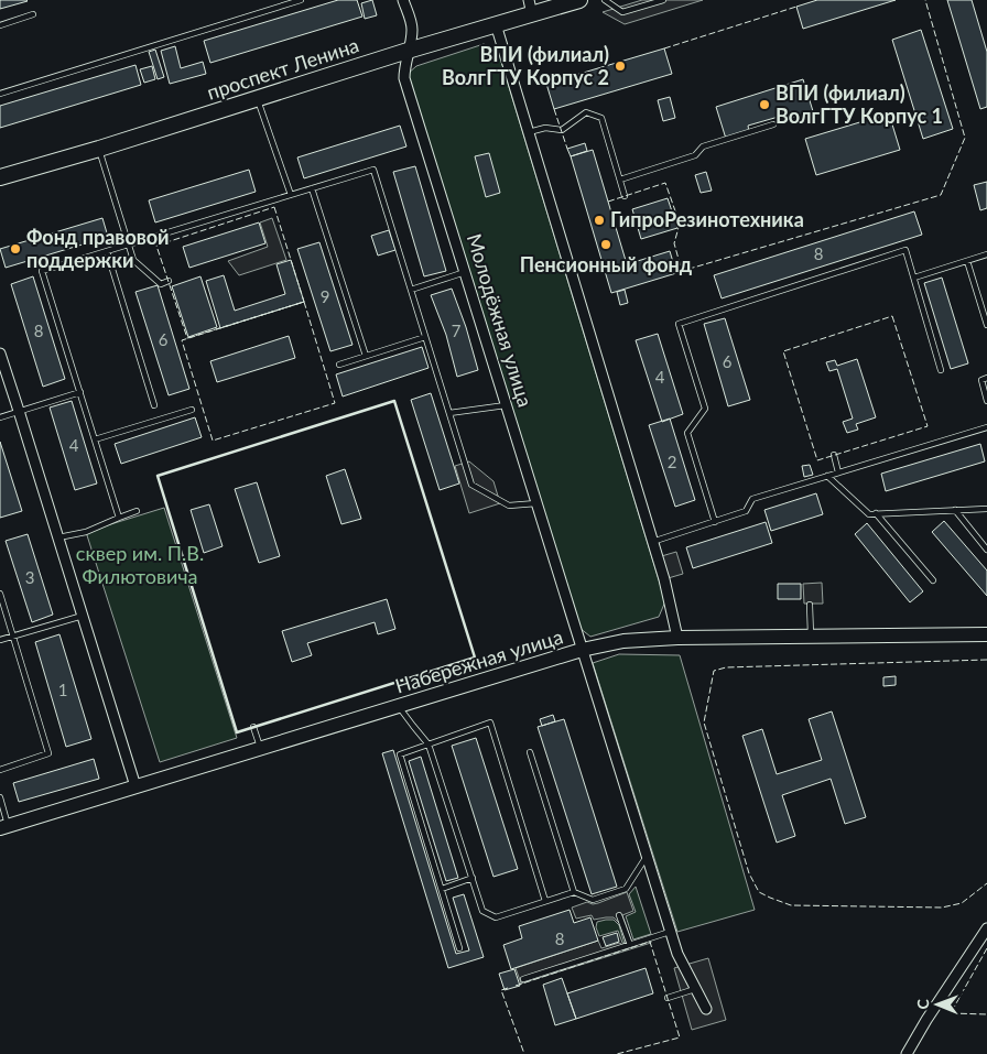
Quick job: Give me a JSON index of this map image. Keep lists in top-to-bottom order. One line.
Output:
{"streets":{"main road":["проспект Ленина"],"street":["Молодёжная улица","Набережная улица"]},"crossings":[["проспект Ленина","Молодёжная улица"],["Молодёжная улица","Набережная улица"]],"parks":["сквер им. П.В. Филютовича"],"places":["ВПИ (филиал) ВолгГТУ Корпус 2","ВПИ (филиал) ВолгГТУ Корпус 1","ГипроРезинотехника","Пенсионный фонд","Фонд правовой поддержки"],"house_numbers":["8","9","8","7","6","6","4","4","2","3","1","8"],"north":"left"}
